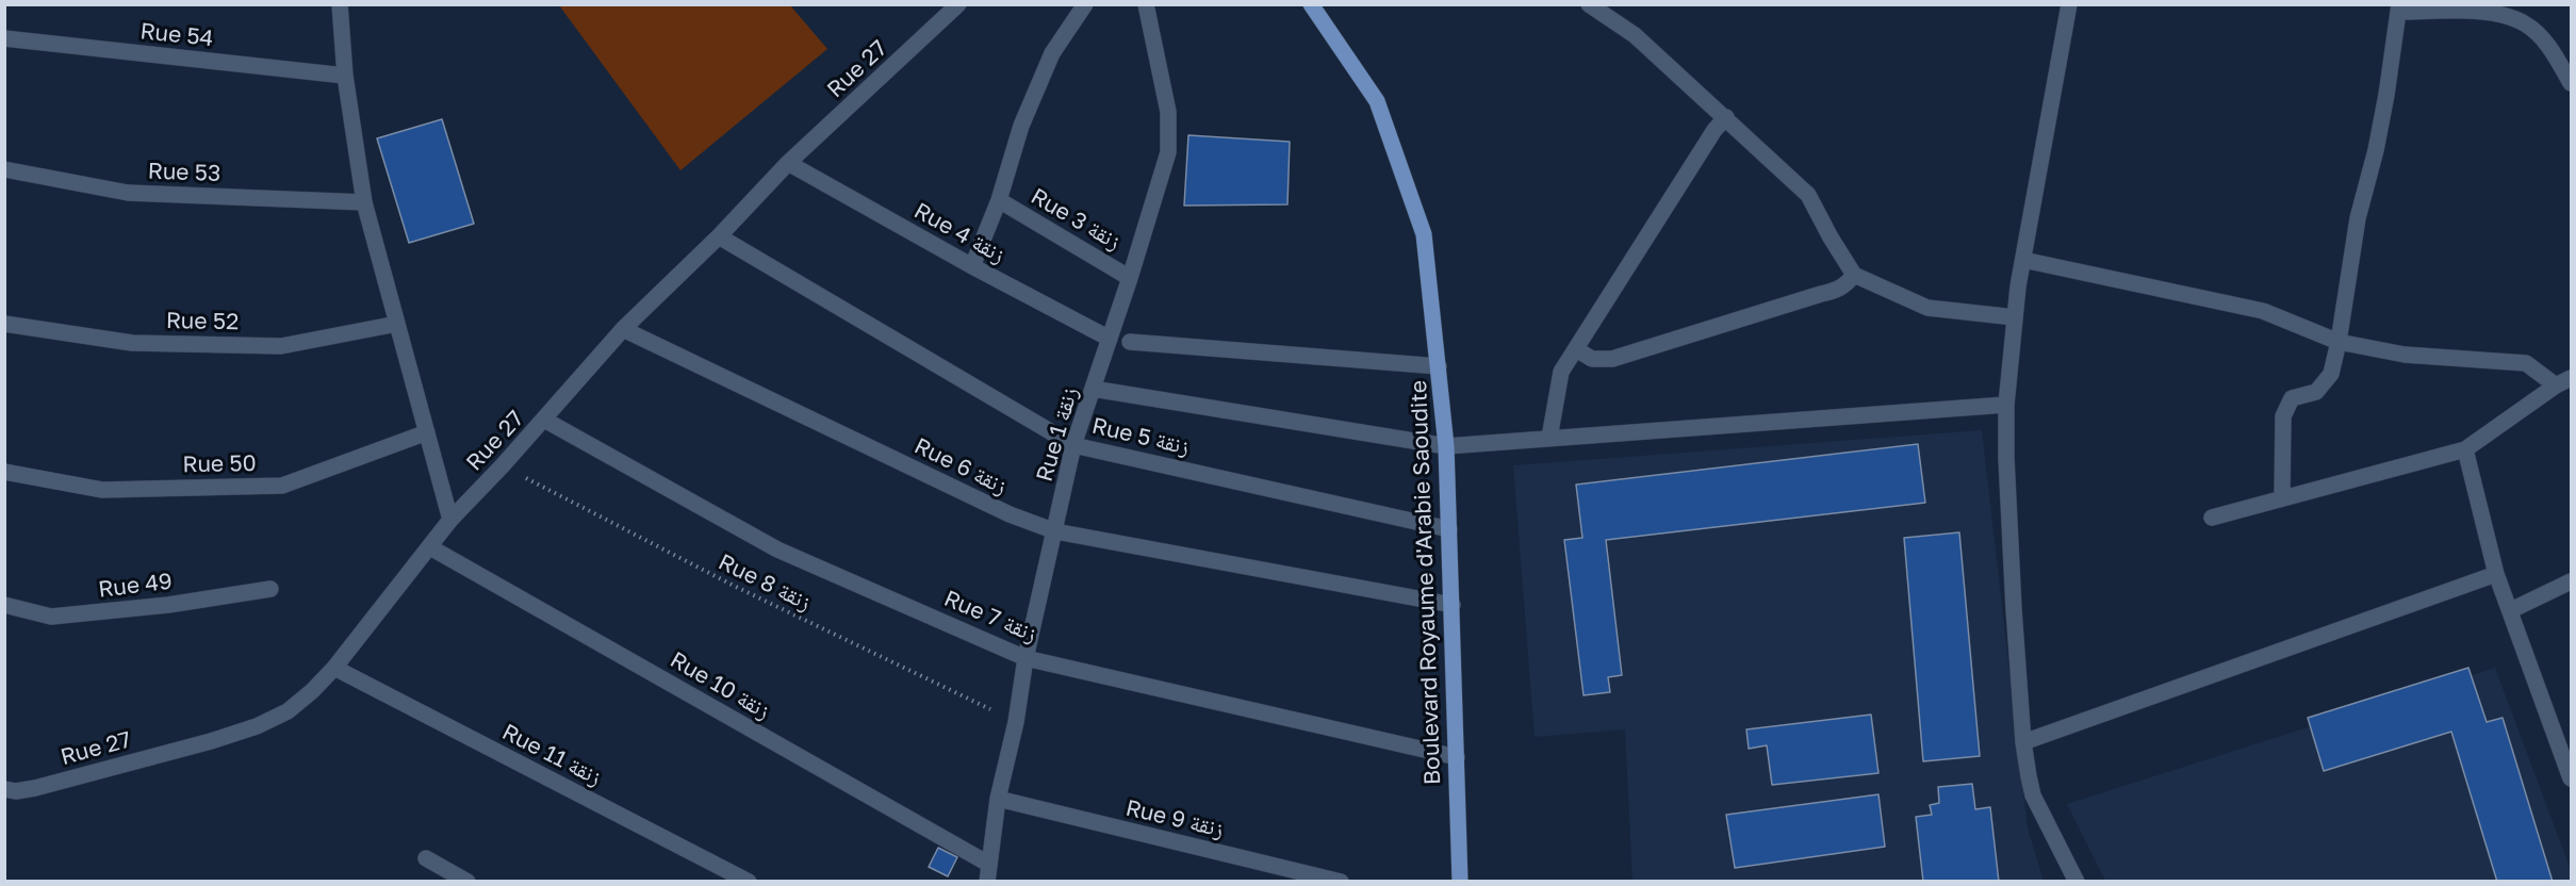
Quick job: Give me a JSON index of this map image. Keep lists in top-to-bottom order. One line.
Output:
{"streets":{"main road":["Boulevard Royaume d'Arabie Saoudite"],"street":["Rue 54","Rue 27","Rue 53","Rue 3 زنقة","Rue 4 زنقة","Rue 52","Rue 1 زنقة","Rue 5 زنقة","Rue 50","Rue 6 زنقة","Rue 49","Rue 7 زنقة","Rue 10 زنقة","Rue 11 زنقة","Rue 9 زنقة"],"path":["Rue 8 زنقة"]},"crossings":[["Rue 27","Rue 4 زنقة"],["Rue 27","Rue 5 زنقة"],["Rue 27","Rue 6 زنقة"],["Rue 27","Rue 8 زنقة"],["Rue 27","Rue 7 زنقة"],["Rue 27","Rue 10 زنقة"],["Rue 27","Rue 11 زنقة"],["Rue 3 زنقة","Rue 1 زنقة"],["Rue 4 زنقة","Rue 1 زنقة"],["Rue 1 زنقة","Rue 5 زنقة"],["Rue 1 زنقة","Rue 6 زنقة"],["Rue 1 زنقة","Rue 8 زنقة"],["Rue 1 زنقة","Rue 7 زنقة"],["Rue 1 زنقة","Rue 10 زنقة"],["Rue 1 زنقة","Rue 9 زنقة"],["Rue 5 زنقة","Boulevard Royaume d'Arabie Saoudite"],["Rue 6 زنقة","Boulevard Royaume d'Arabie Saoudite"],["Boulevard Royaume d'Arabie Saoudite","Rue 7 زنقة"]]}
